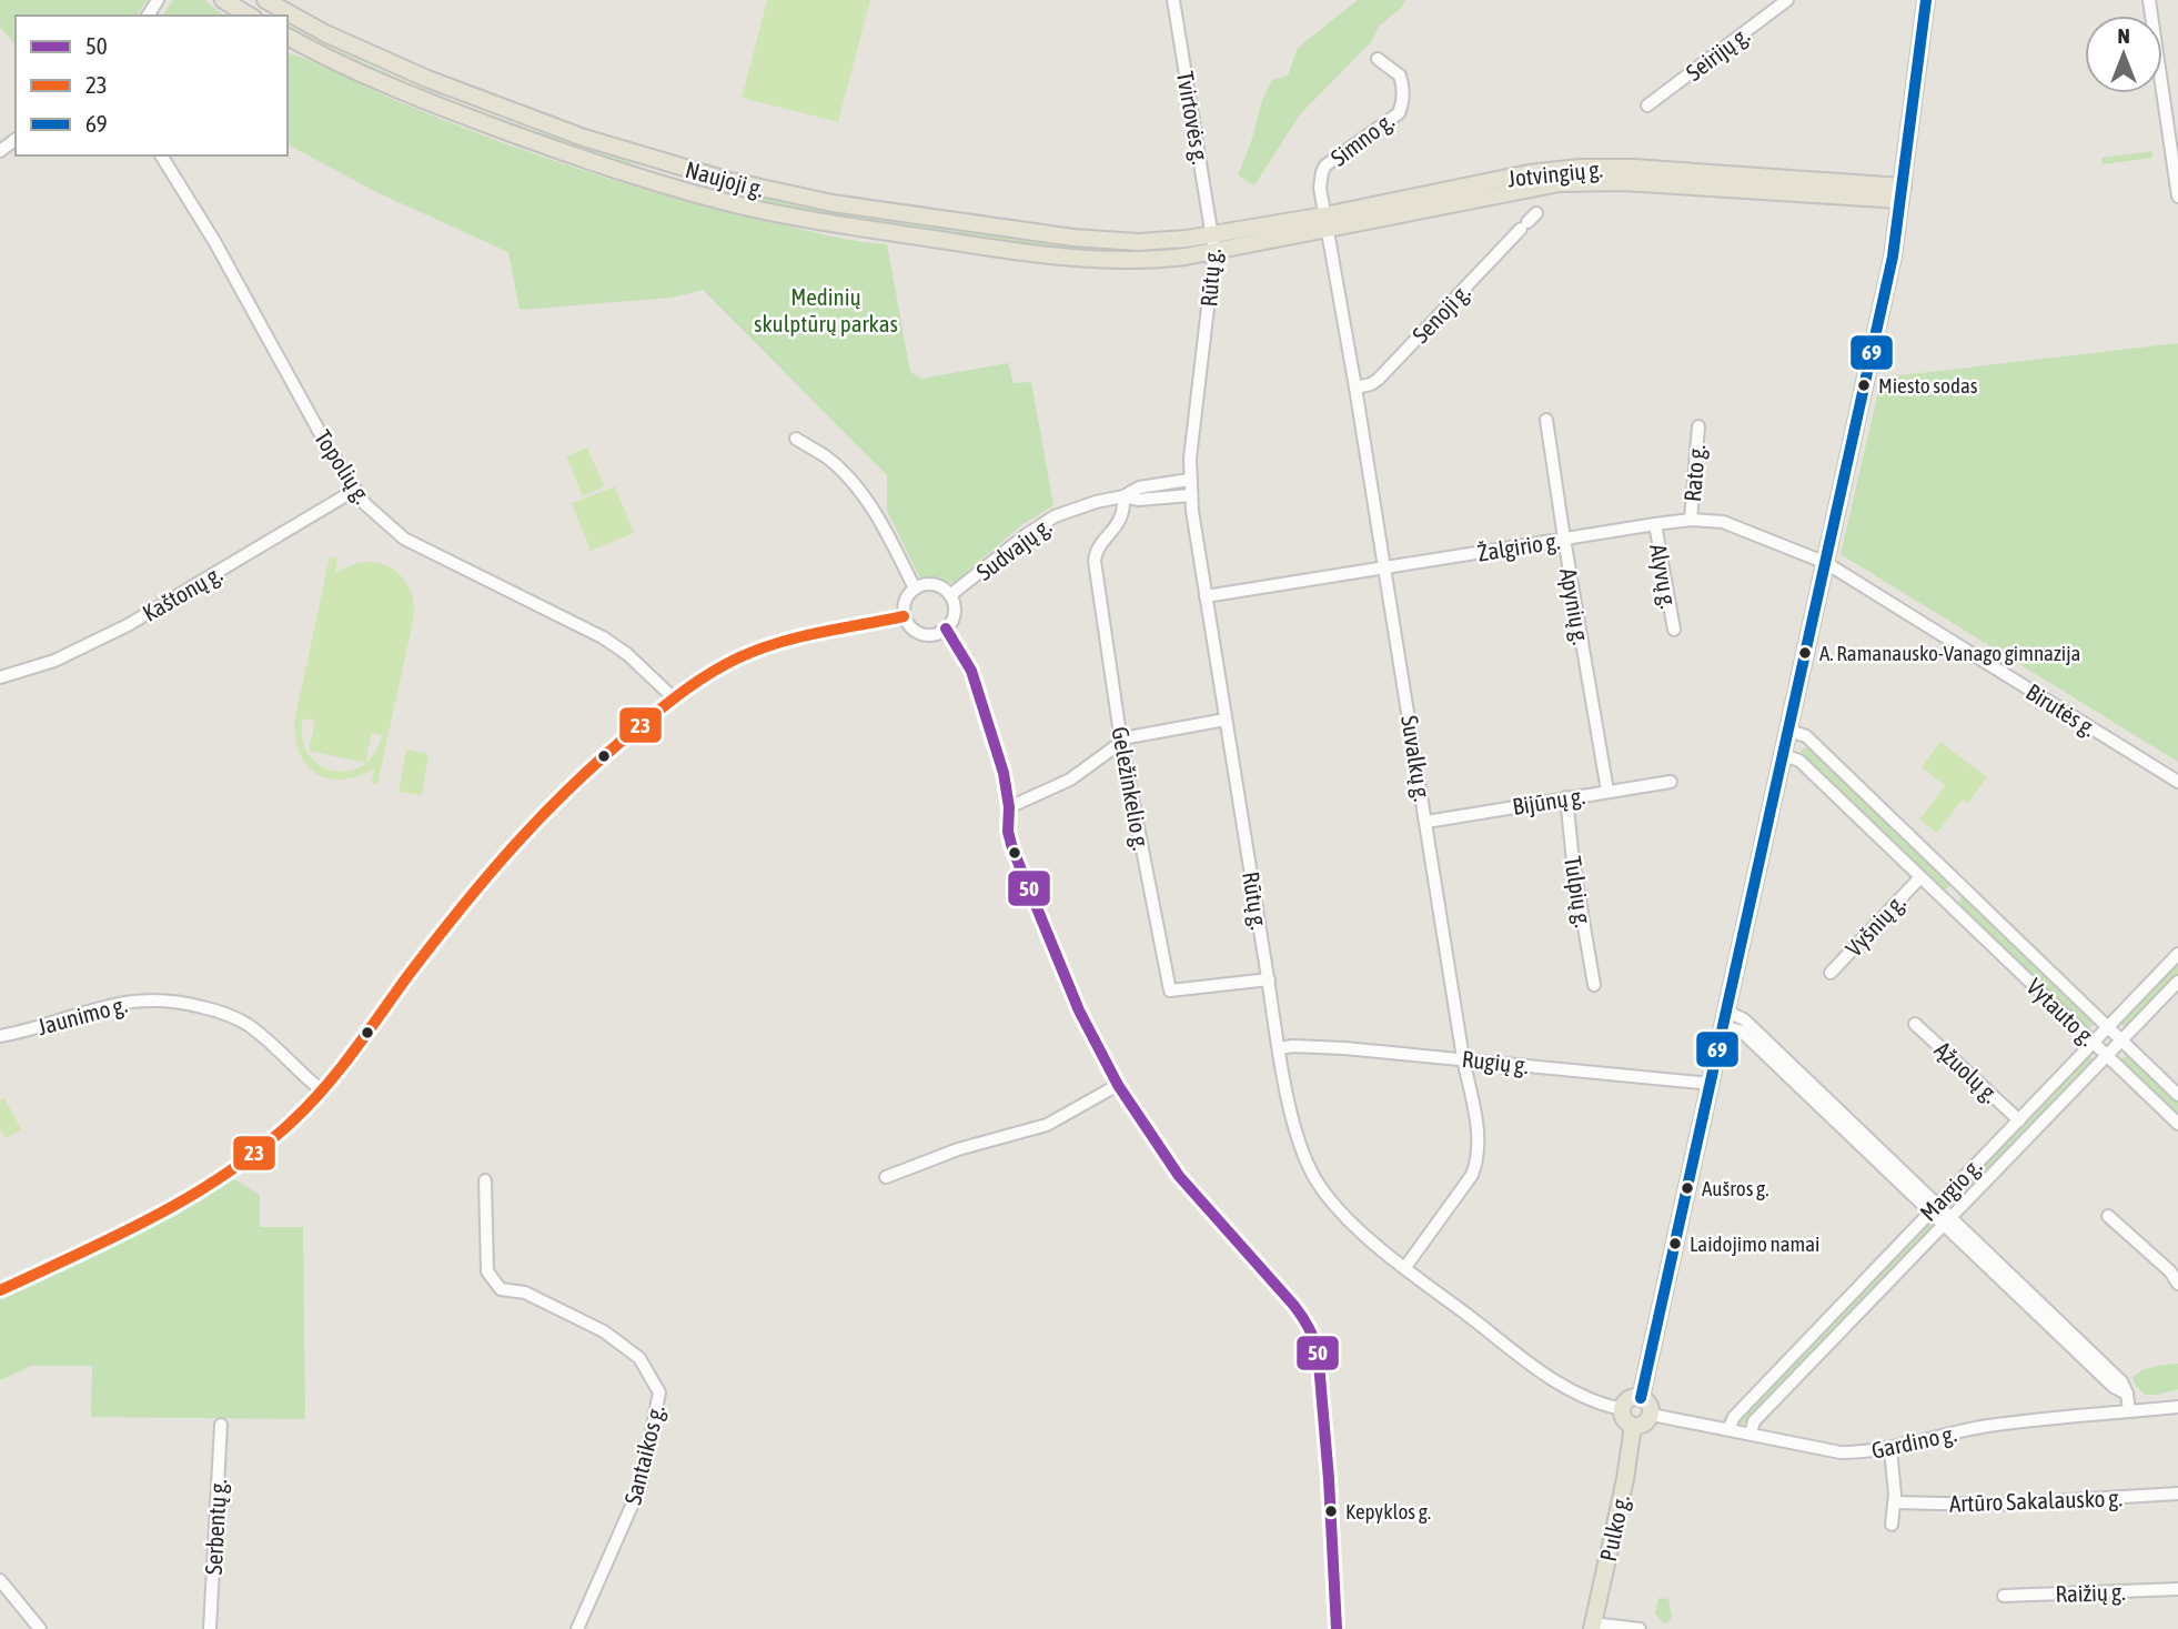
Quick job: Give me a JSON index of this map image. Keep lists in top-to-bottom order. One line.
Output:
{"streets":{"main road":["Jotvingių g.","Naujoji g.","Pulko g."],"street":["Seirijų g.","Tvirtovės g.","Simno g.","Rūtų g.","Senoji g.","Topolių g.","Rato g.","Žalgirio g.","Sudvajų g.","Alyvų g.","Kaštonų g.","Apynių g.","Birutės g.","Suvalkų g.","Geležinkelio g.","Bijūnų g.","Tulpių g.","Vyšnių g.","Vytauto g.","Jaunimo g.","Rugių g.","Ąžuolų g.","Margio g.","Gardino g.","Santaikos g.","Artūro Sakalausko g.","Serbentų g.","Raižių g."]},"crossings":[["Tvirtovės g.","Jotvingių g."],["Tvirtovės g.","Naujoji g."],["Tvirtovės g.","Rūtų g."],["Simno g.","Jotvingių g."],["Simno g.","Suvalkų g."],["Jotvingių g.","Naujoji g."],["Jotvingių g.","Rūtų g."],["Jotvingių g.","Suvalkų g."],["Naujoji g.","Rūtų g."],["Rūtų g.","Žalgirio g."],["Rūtų g.","Sudvajų g."],["Rūtų g.","Suvalkų g."],["Rūtų g.","Geležinkelio g."],["Rūtų g.","Rugių g."],["Rūtų g.","Gardino g."],["Rūtų g.","Pulko g."],["Senoji g.","Suvalkų g."],["Topolių g.","Kaštonų g."],["Rato g.","Žalgirio g."],["Žalgirio g.","Alyvų g."],["Žalgirio g.","Apynių g."],["Žalgirio g.","Birutės g."],["Žalgirio g.","Suvalkų g."],["Sudvajų g.","Geležinkelio g."],["Apynių g.","Bijūnų g."],["Suvalkų g.","Bijūnų g."],["Suvalkų g.","Rugių g."],["Bijūnų g.","Tulpių g."],["Vyšnių g.","Vytauto g."],["Vytauto g.","Margio g."],["Ąžuolų g.","Margio g."],["Margio g.","Gardino g."],["Gardino g.","Pulko g."]],"parks":["Medinių skulptūrų parkas"],"places":["Miesto sodas","A. Ramanausko-Vanago gimnazija","Aušros g.","Laidojimo namai","Kepyklos g."],"lines":["transit line 69","transit line 23","transit line 50"],"legend":["50","23","69"],"north":"top"}
